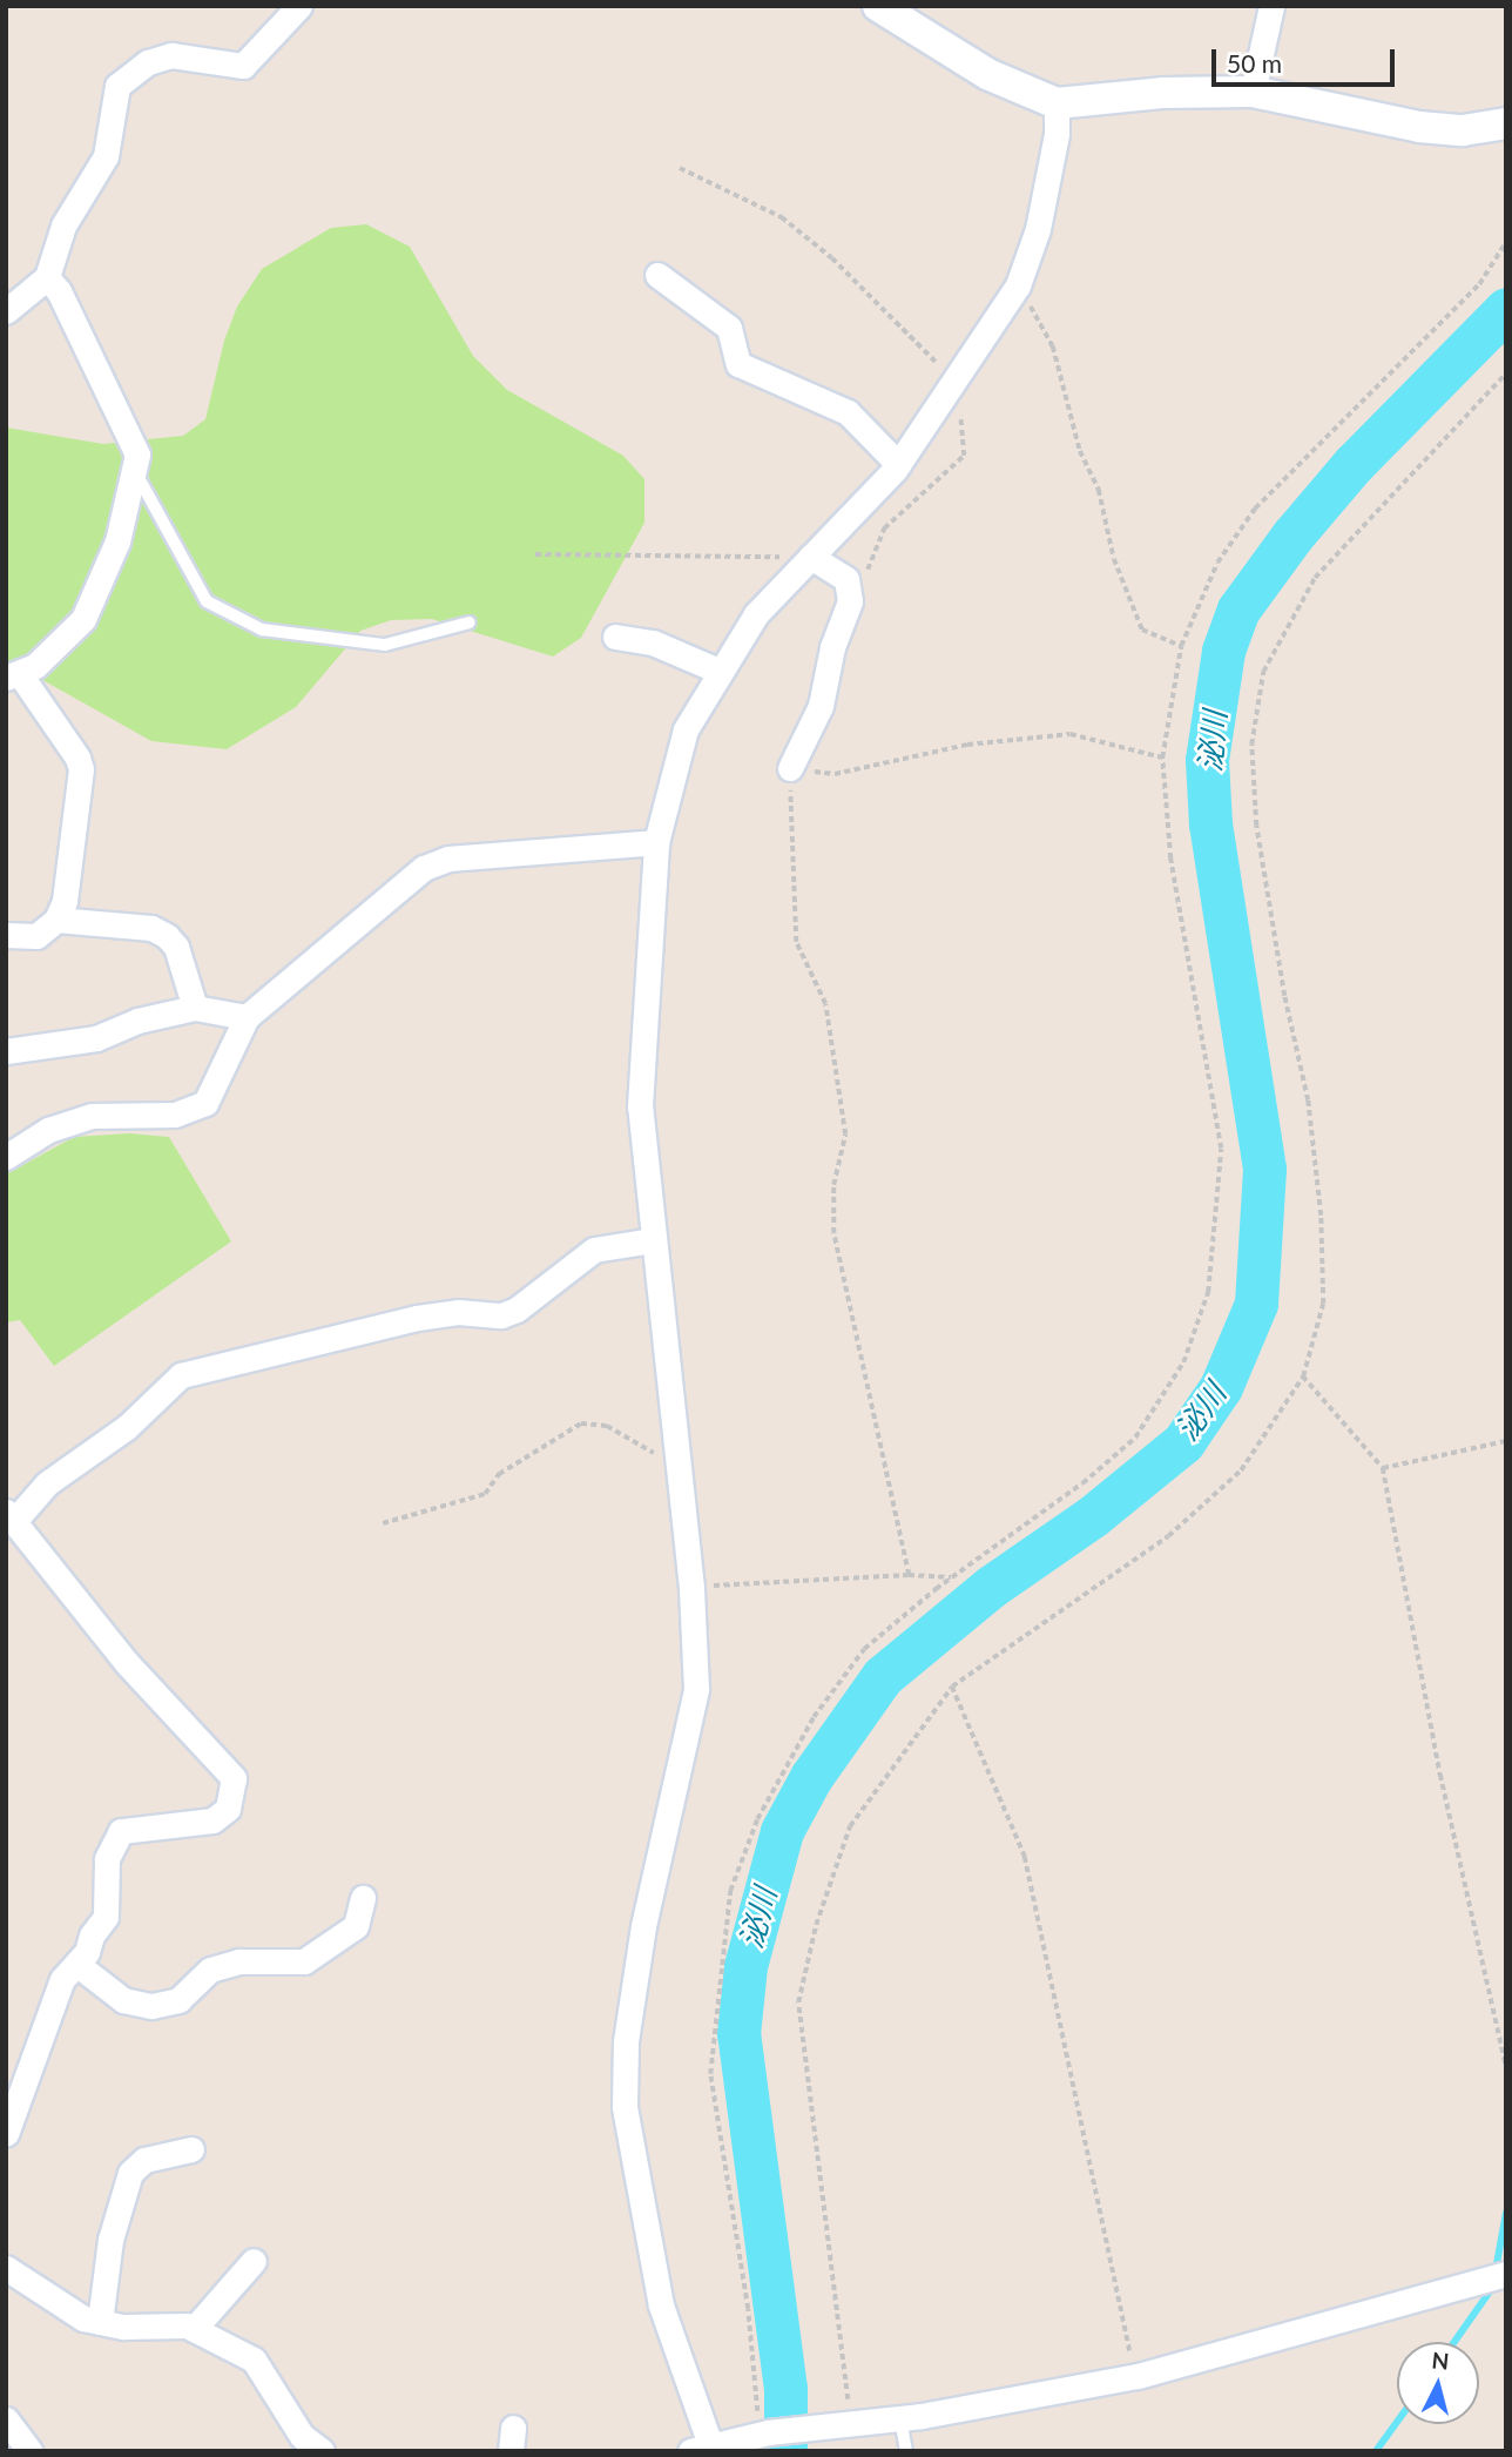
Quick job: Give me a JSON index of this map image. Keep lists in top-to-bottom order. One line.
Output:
{"water":["泌川"],"scale_bar":"50 m","north":"top"}
